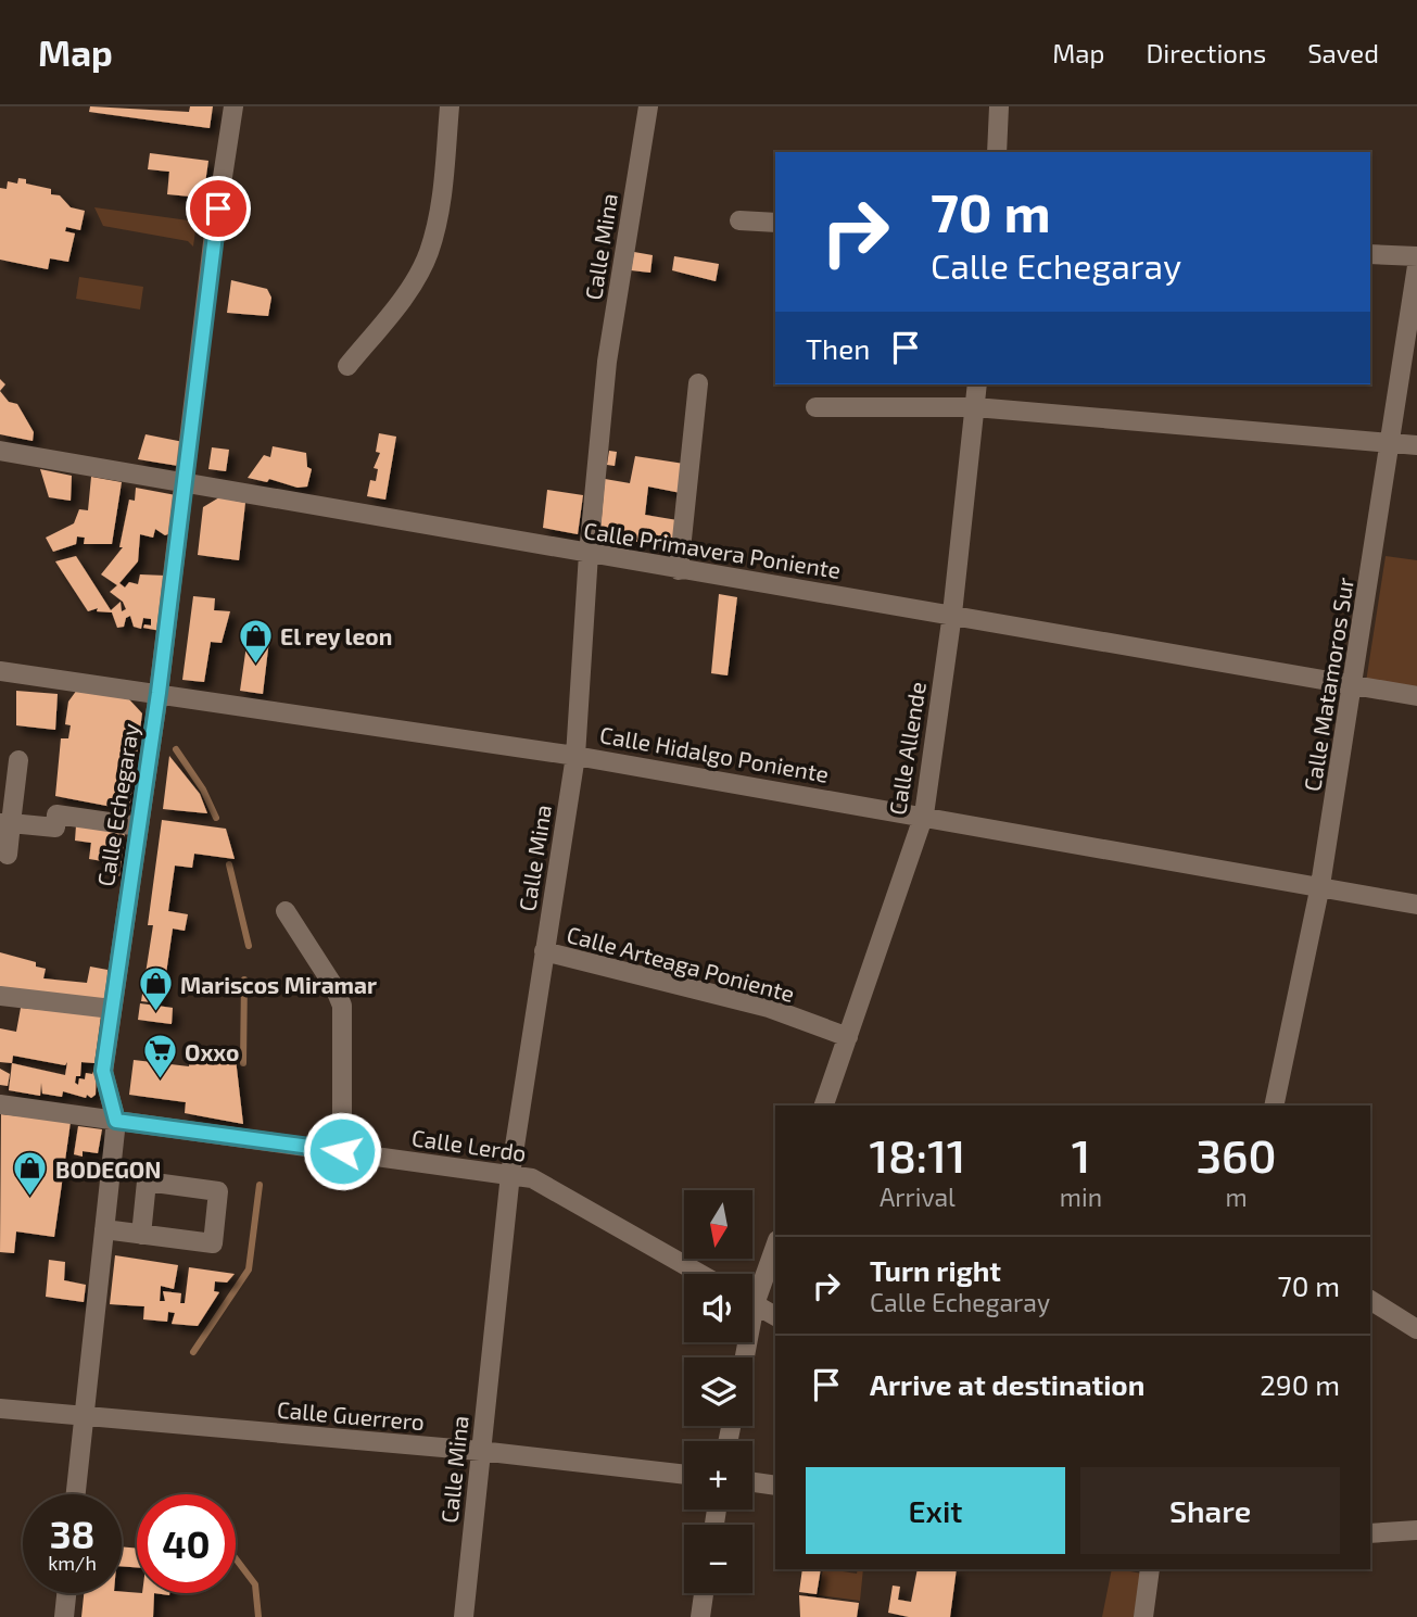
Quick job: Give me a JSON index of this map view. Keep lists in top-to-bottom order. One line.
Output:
{"streets":{"street":["Calle Mina","Calle Primavera Poniente","Calle Matamoros Sur","Calle Allende","Calle Hidalgo Poniente","Calle Echegaray","Calle Arteaga Poniente","Calle Lerdo","Calle Guerrero"]},"crossings":[["Calle Mina","Calle Primavera Poniente"],["Calle Mina","Calle Hidalgo Poniente"],["Calle Mina","Calle Arteaga Poniente"],["Calle Mina","Calle Lerdo"],["Calle Mina","Calle Guerrero"],["Calle Primavera Poniente","Calle Matamoros Sur"],["Calle Primavera Poniente","Calle Allende"],["Calle Primavera Poniente","Calle Echegaray"],["Calle Matamoros Sur","Calle Hidalgo Poniente"],["Calle Allende","Calle Hidalgo Poniente"],["Calle Allende","Calle Arteaga Poniente"],["Calle Hidalgo Poniente","Calle Echegaray"],["Calle Echegaray","Calle Lerdo"],["Calle Echegaray","Calle Guerrero"]],"places":{"shop":["El rey leon","Mariscos Miramar","BODEGON"],"supermarket":["Oxxo"]},"north":"bottom","page":{"header":"Map","nav":["Map","Directions","Saved"],"turn":["70 m","Calle Echegaray"],"then":"Then","eta":["18:11","Arrival","1","min","360","m"],"map_buttons":["+","−"],"list":[{"name":"Turn right","note":"Calle Echegaray","value":"70 m"},{"name":"Arrive at destination","value":"290 m"}],"buttons":["Exit","Share"],"speed":"38 km/h","limit":"40"}}
